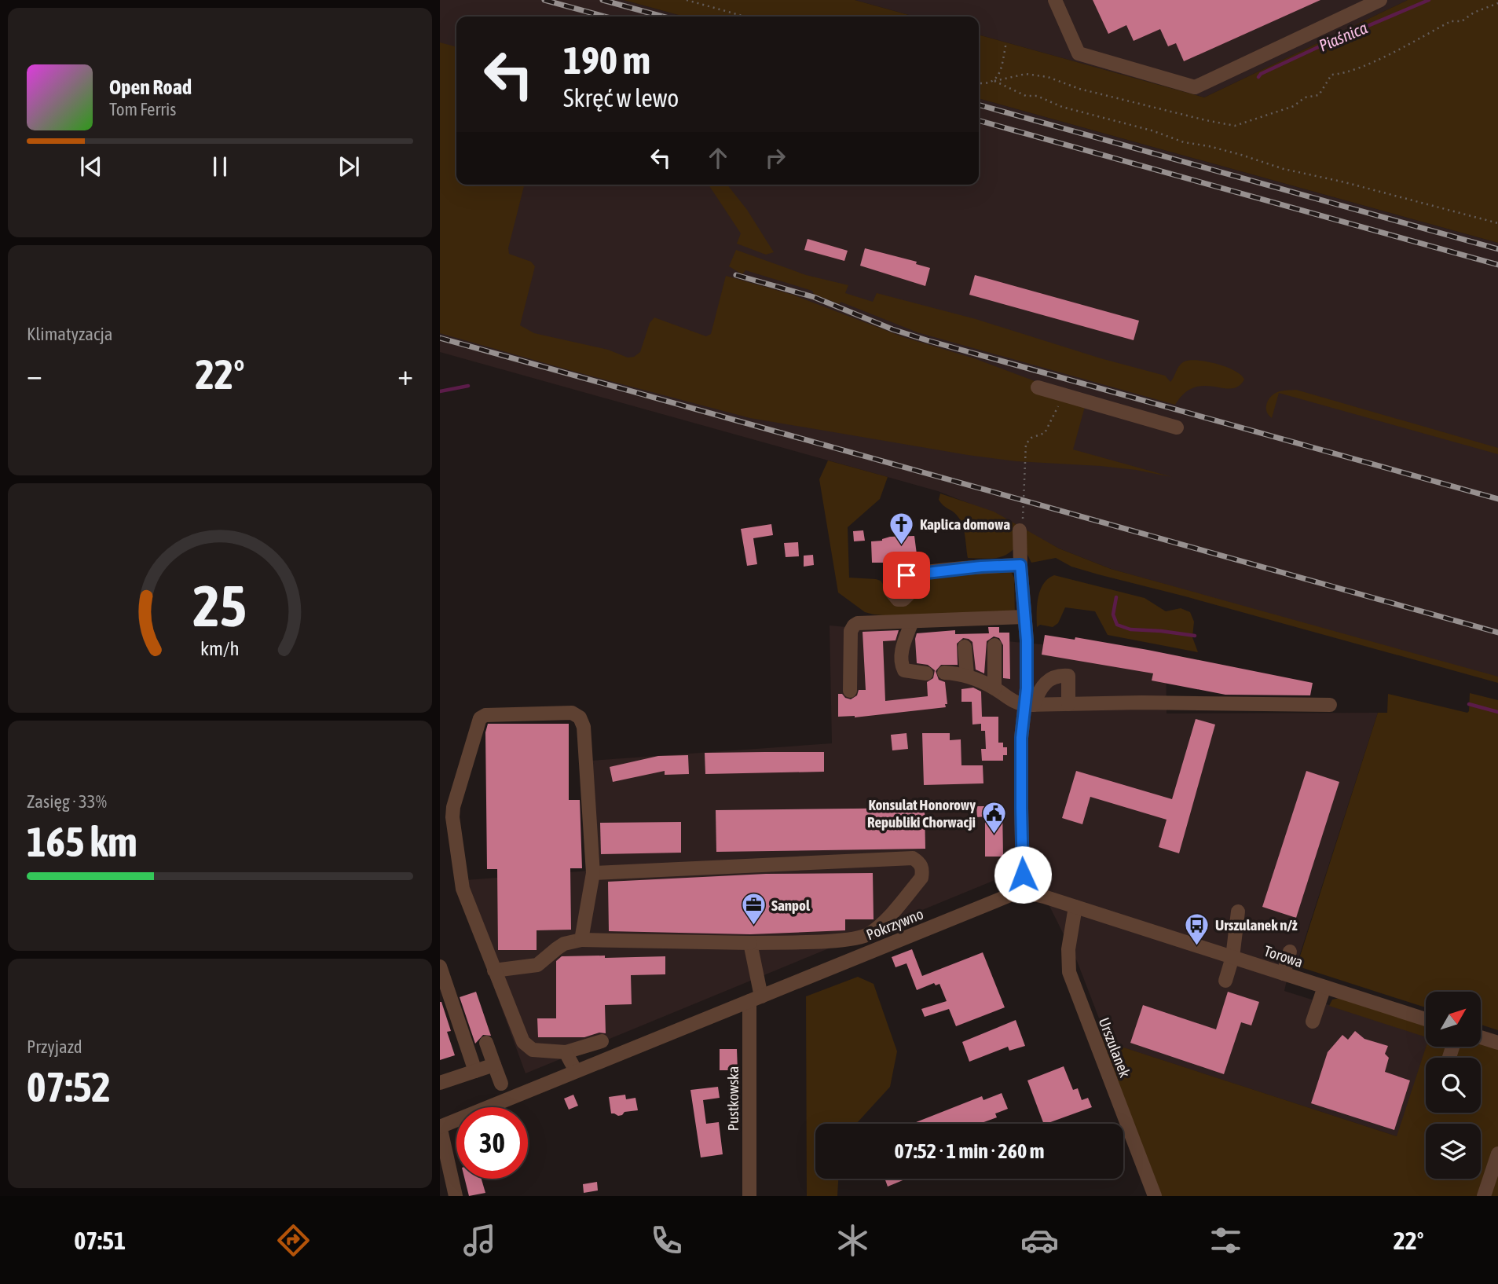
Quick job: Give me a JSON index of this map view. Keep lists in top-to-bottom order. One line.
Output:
{"streets":{"street":["Pokrzywno","Torowa","Urszulanek","Pustkowska"]},"crossings":[["Pokrzywno","Torowa"],["Pokrzywno","Pustkowska"],["Torowa","Urszulanek"]],"water":["Piaśnica"],"places":{"church":["Kaplica domowa"],"public building":["Konsulat Honorowy Republiki Chorwacji"],"office":["Sanpol"],"bus stop":["Urszulanek n/ż"]},"north":"top right","page":{"turn":["190 m","Skręć w lewo"],"song":["Open Road","Tom Ferris"],"tile":["Klimatyzacja",["Zasięg · 33%","165 km"],["Przyjazd","07:52"]],"heat":["−","22°","+"],"limit":"30","trip":"07:52 · 1 min · 260 m","tabs":["07:51","22°"],"gauge":["25","km/h"]}}
